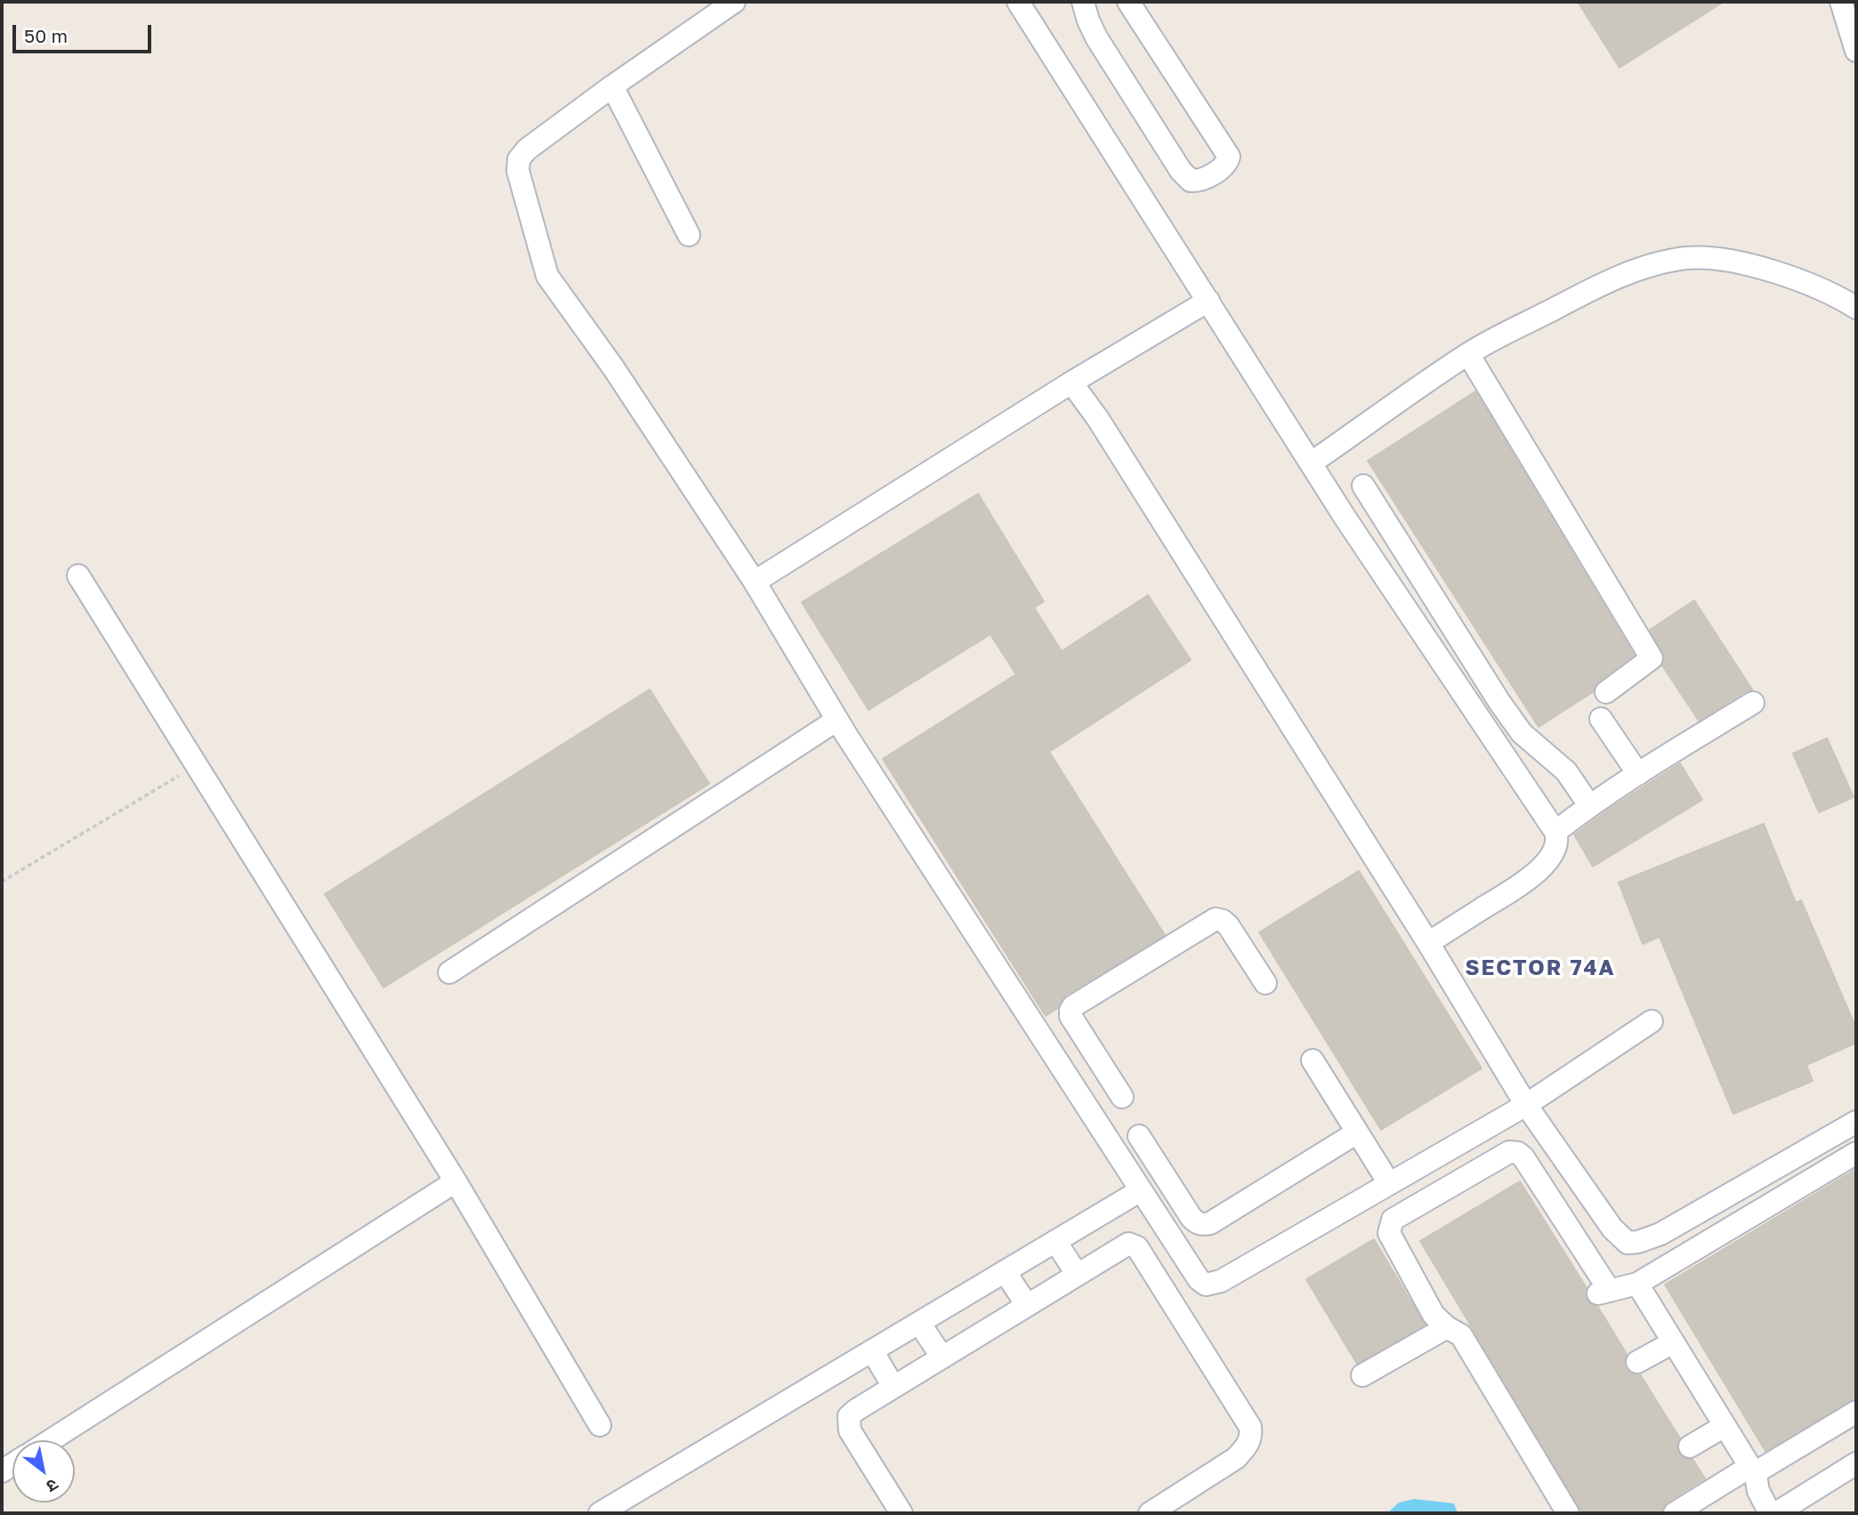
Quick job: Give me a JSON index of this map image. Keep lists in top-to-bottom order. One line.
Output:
{"districts":["SECTOR 74A"],"scale_bar":"50 m","north":"bottom right"}
